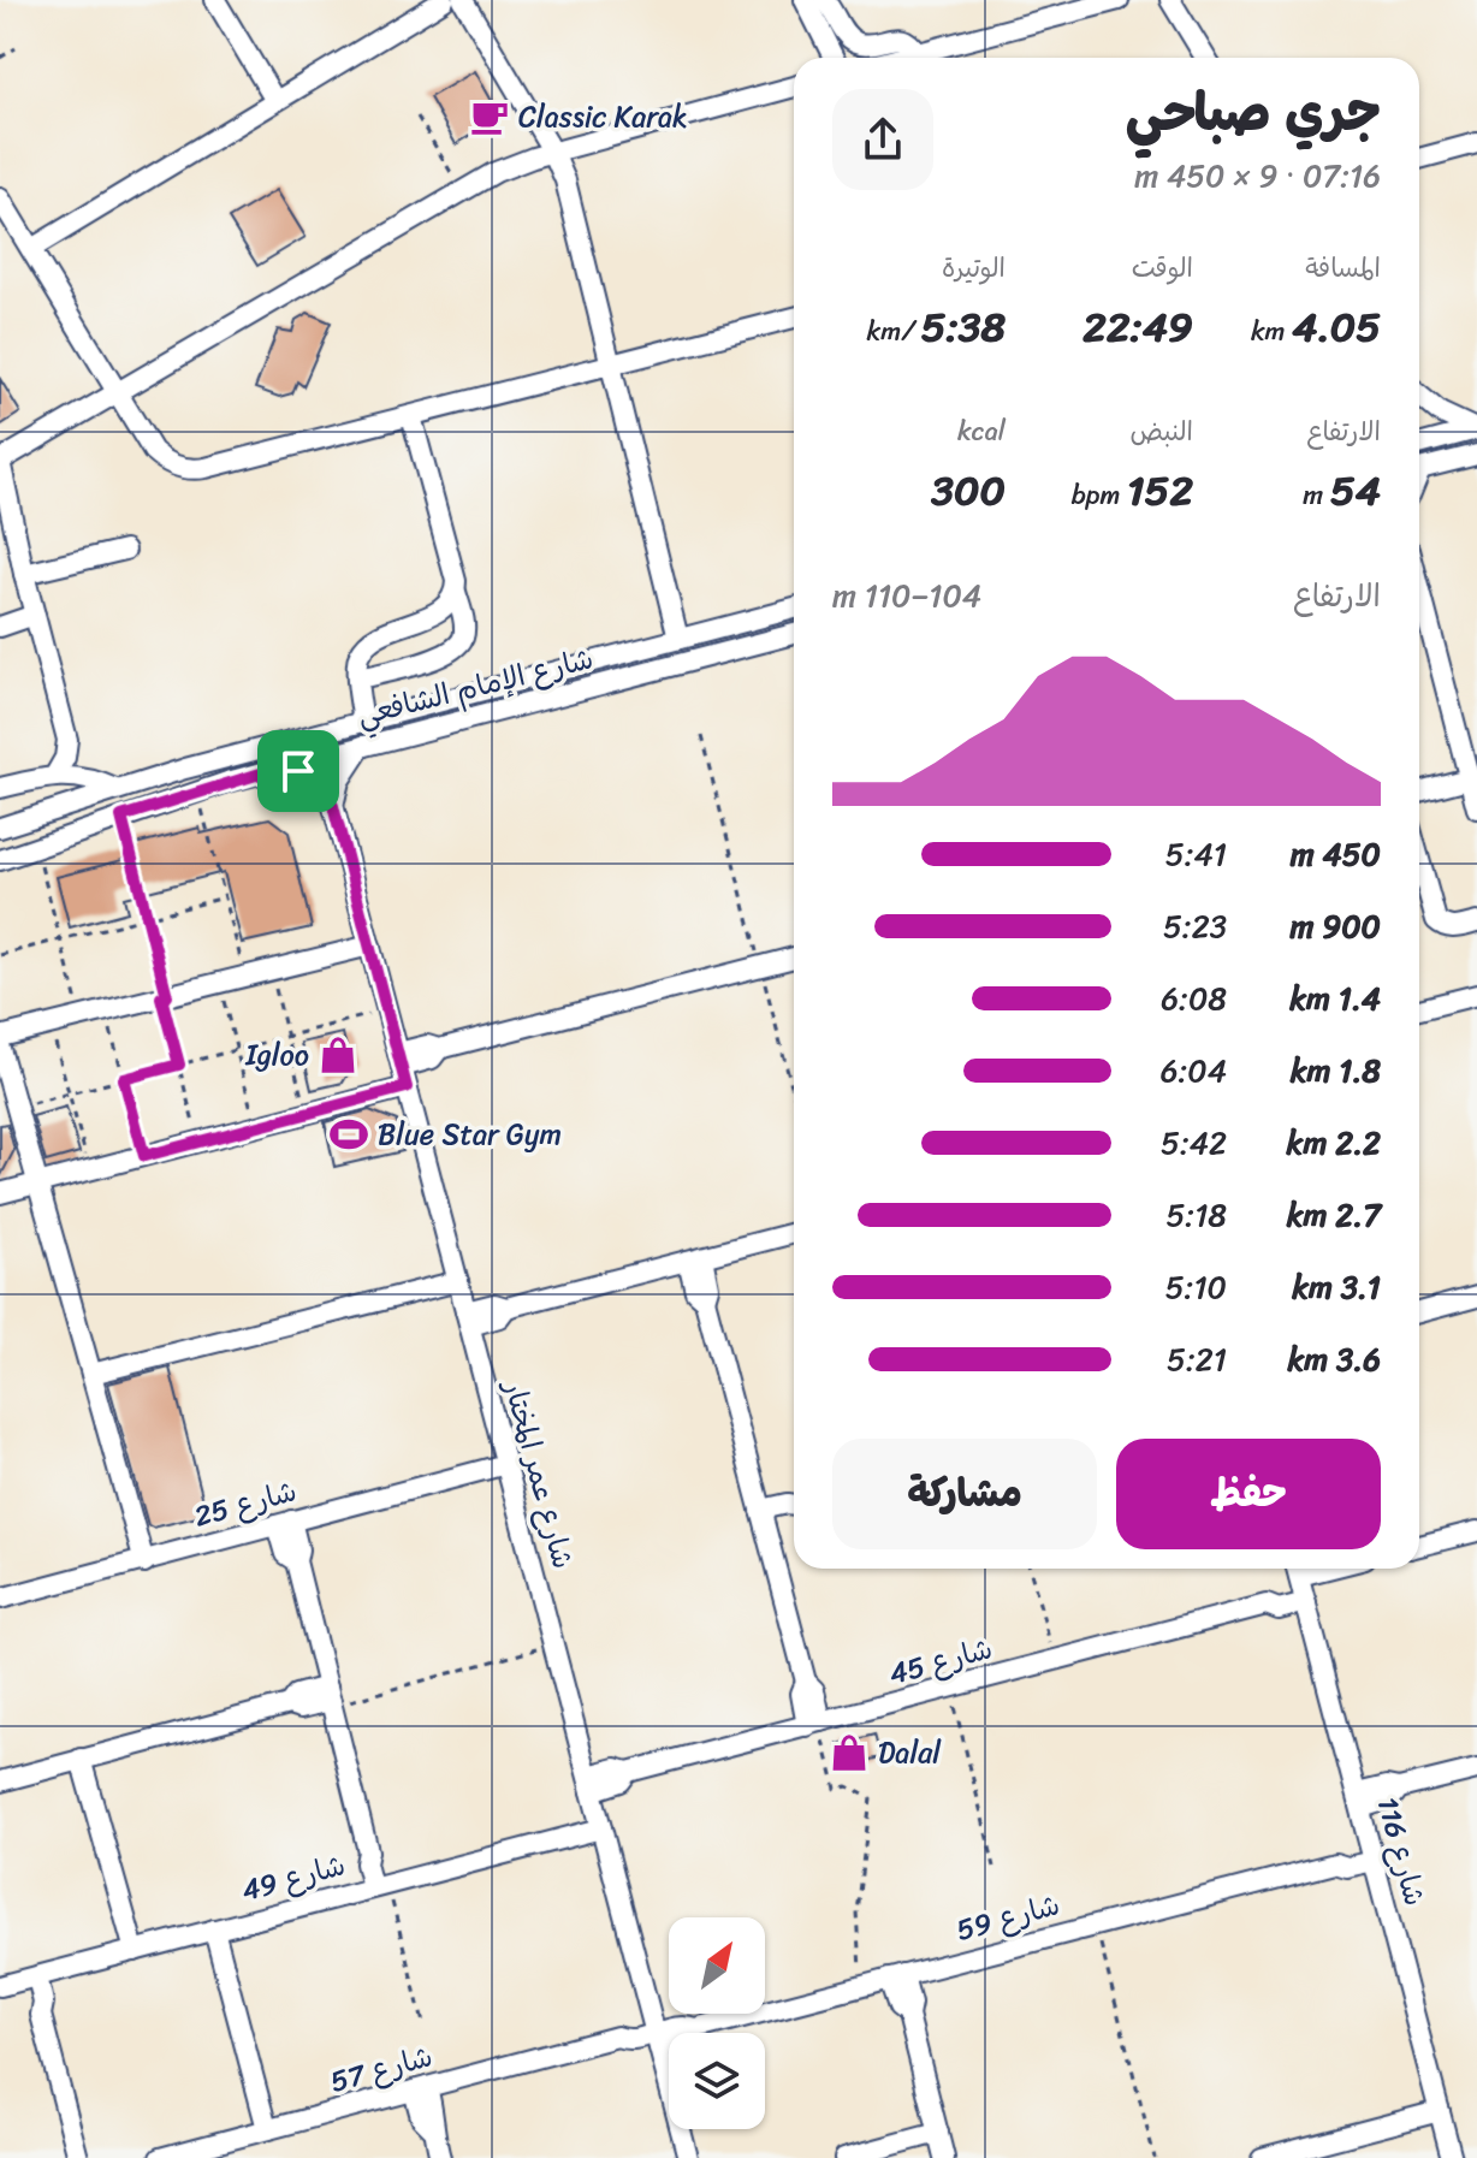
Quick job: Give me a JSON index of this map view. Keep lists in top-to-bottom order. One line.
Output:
{"streets":{"street":["شارع الإمام الشافعي","شارع عمر المختار","شارع 25","شارع 45","شارع 116","شارع 49","شارع 59","شارع 57"]},"crossings":[["شارع عمر المختار","شارع 25"],["شارع عمر المختار","شارع 45"],["شارع عمر المختار","شارع 49"],["شارع عمر المختار","شارع 59"],["شارع عمر المختار","شارع 57"],["شارع 45","شارع 116"],["شارع 116","شارع 59"],["شارع 59","شارع 57"]],"places":{"cafe":["Classic Karak"],"shop":["Igloo","Dalal"],"sports":["Blue Star Gym"]},"north":"top right","page":{"heading":["جري صباحي","07:16 · 9 × 450 m"],"stats":[["المسافة","4.05 km"],["الوقت","22:49"],["الوتيرة","5:38 /km"],["الارتفاع","54 m"],["النبض","152 bpm"],["kcal","300"]],"chart":["الارتفاع","104–110 m"],"list":[{"name":"450 m","note":"5:41"},{"name":"900 m","note":"5:23"},{"name":"1.4 km","note":"6:08"},{"name":"1.8 km","note":"6:04"},{"name":"2.2 km","note":"5:42"},{"name":"2.7 km","note":"5:18"},{"name":"3.1 km","note":"5:10"},{"name":"3.6 km","note":"5:21"}],"buttons":["حفظ","مشاركة"]}}
